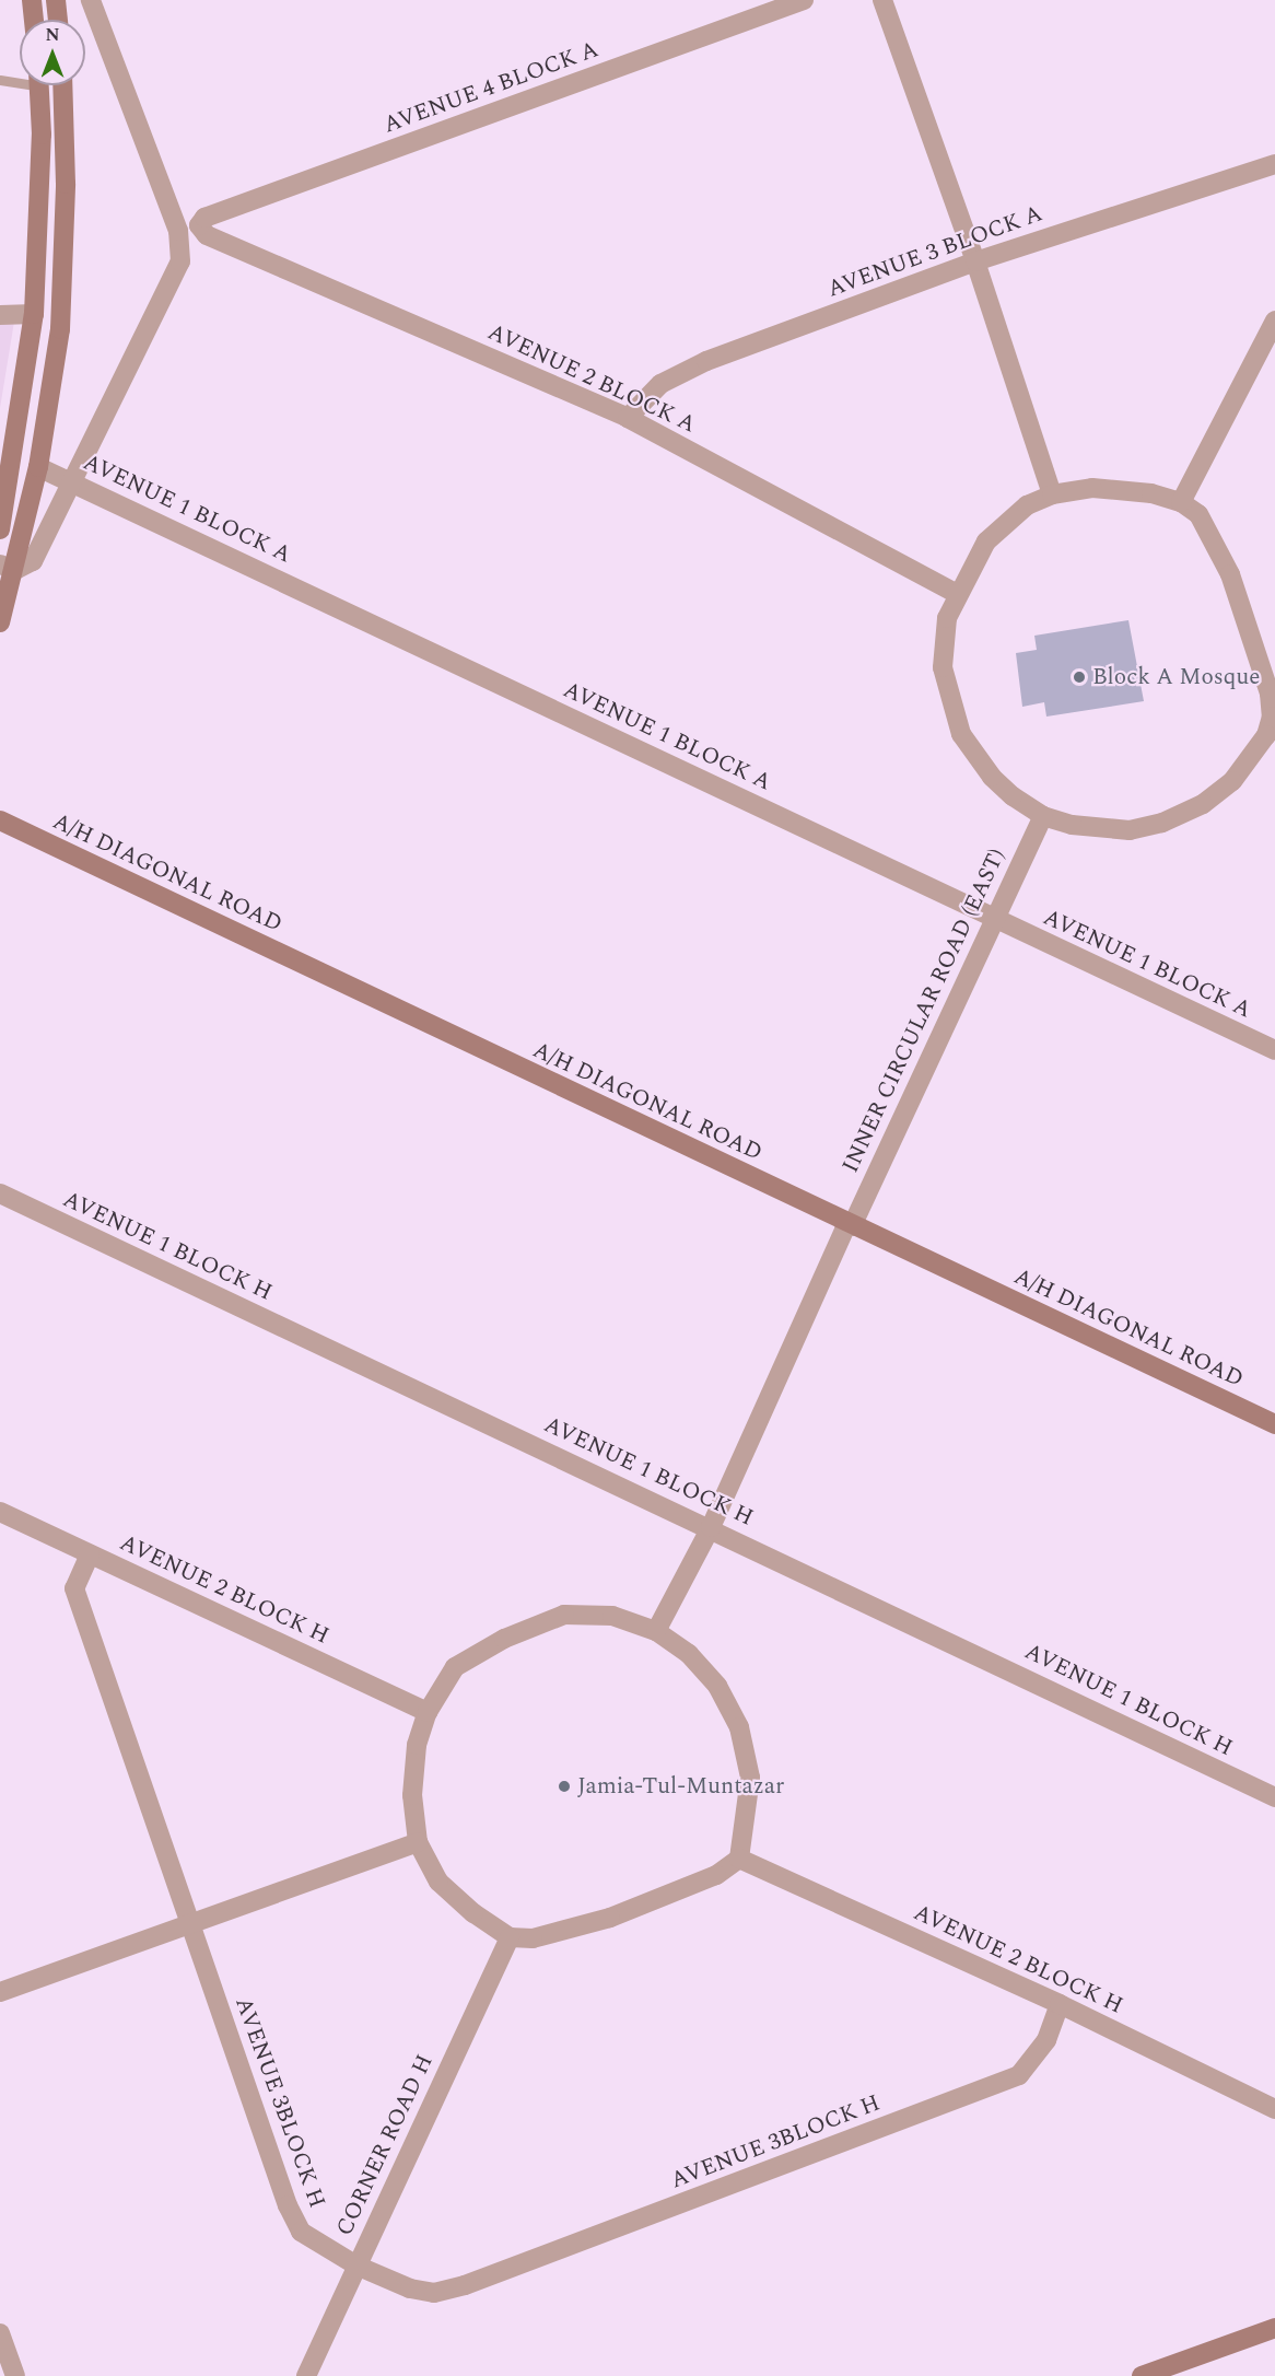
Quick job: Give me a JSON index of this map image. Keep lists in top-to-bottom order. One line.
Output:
{"streets":{"street":["AVENUE 4 BLOCK A","AVENUE 3 BLOCK A","AVENUE 2 BLOCK A","AVENUE 1 BLOCK A","A/H DIAGONAL ROAD","INNER CIRCULAR ROAD (EAST)","AVENUE 1 BLOCK H","AVENUE 2 BLOCK H","AVENUE 3BLOCK H","CORNER ROAD H"]},"crossings":[["AVENUE 4 BLOCK A","AVENUE 2 BLOCK A"],["AVENUE 3 BLOCK A","AVENUE 2 BLOCK A"],["AVENUE 1 BLOCK A","INNER CIRCULAR ROAD (EAST)"],["A/H DIAGONAL ROAD","INNER CIRCULAR ROAD (EAST)"],["INNER CIRCULAR ROAD (EAST)","AVENUE 1 BLOCK H"],["AVENUE 2 BLOCK H","AVENUE 3BLOCK H"],["AVENUE 3BLOCK H","CORNER ROAD H"]],"places":["Block A Mosque","Jamia-Tul-Muntazar"],"north":"top"}
